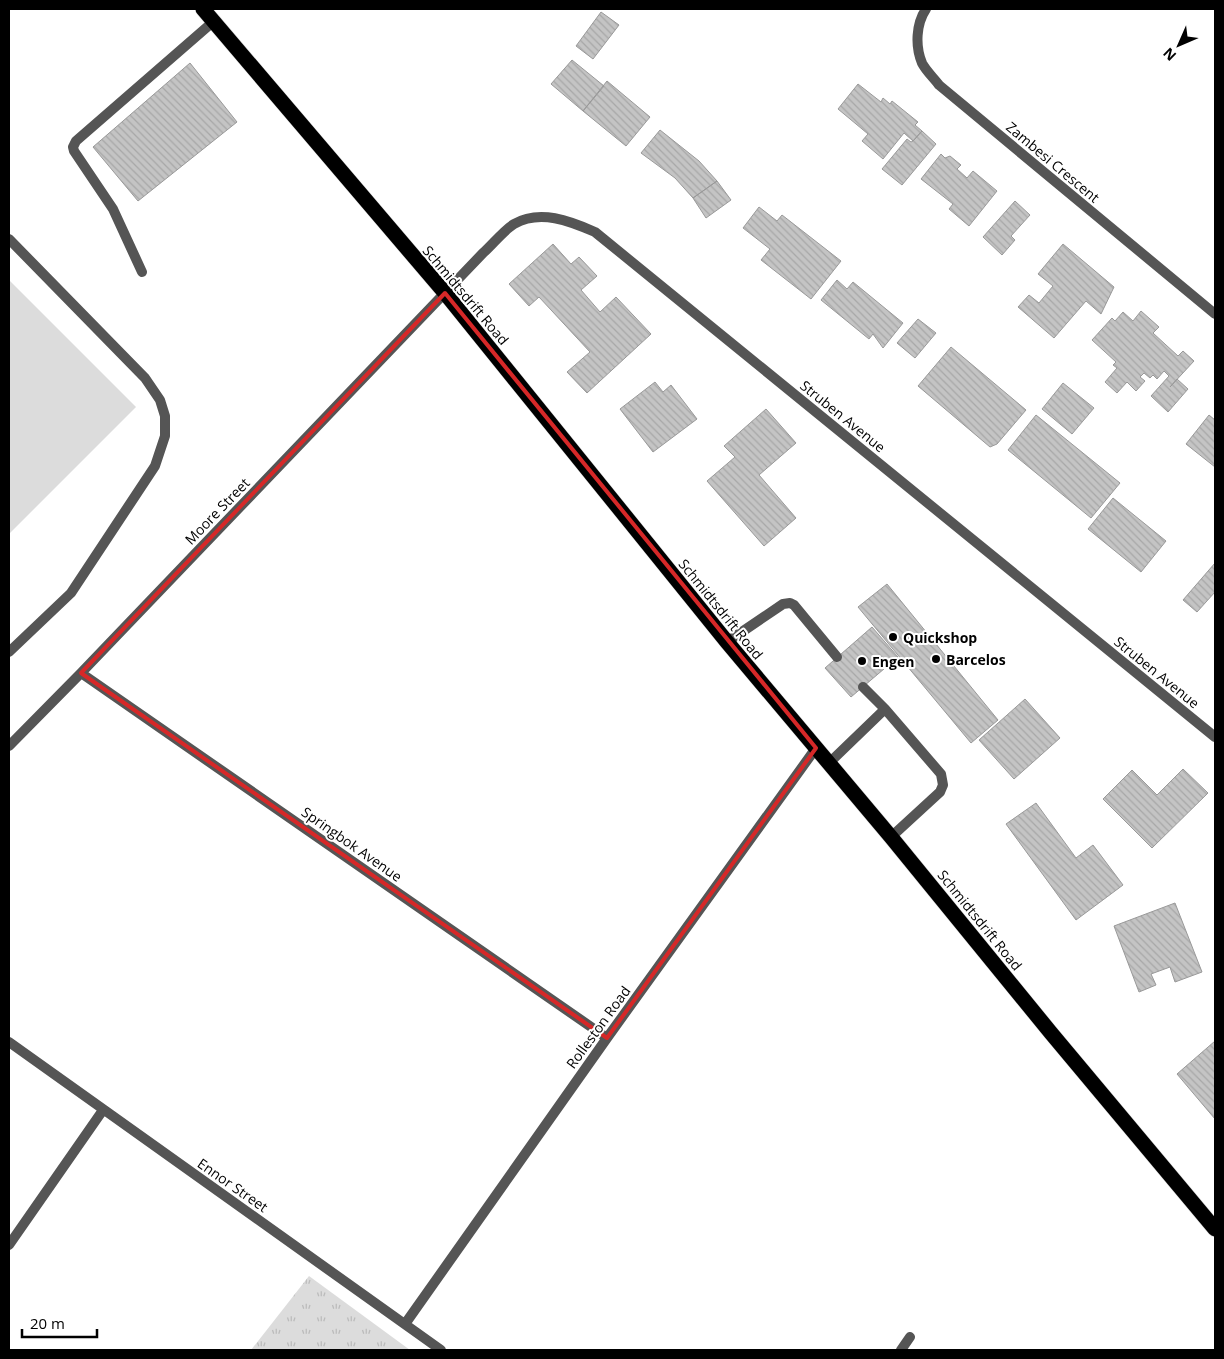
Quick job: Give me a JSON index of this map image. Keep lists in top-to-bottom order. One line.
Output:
{"streets":{"highway":["Schmidtsdrift Road"],"street":["Zambesi Crescent","Struben Avenue","Moore Street","Springbok Avenue","Rolleston Road","Ennor Street"]},"crossings":[["Schmidtsdrift Road","Struben Avenue"],["Schmidtsdrift Road","Moore Street"],["Schmidtsdrift Road","Rolleston Road"],["Struben Avenue","Moore Street"],["Moore Street","Springbok Avenue"],["Springbok Avenue","Rolleston Road"],["Rolleston Road","Ennor Street"]],"places":["Quickshop","Barcelos","Engen"],"scale_bar":"20 m","north":"bottom left"}
